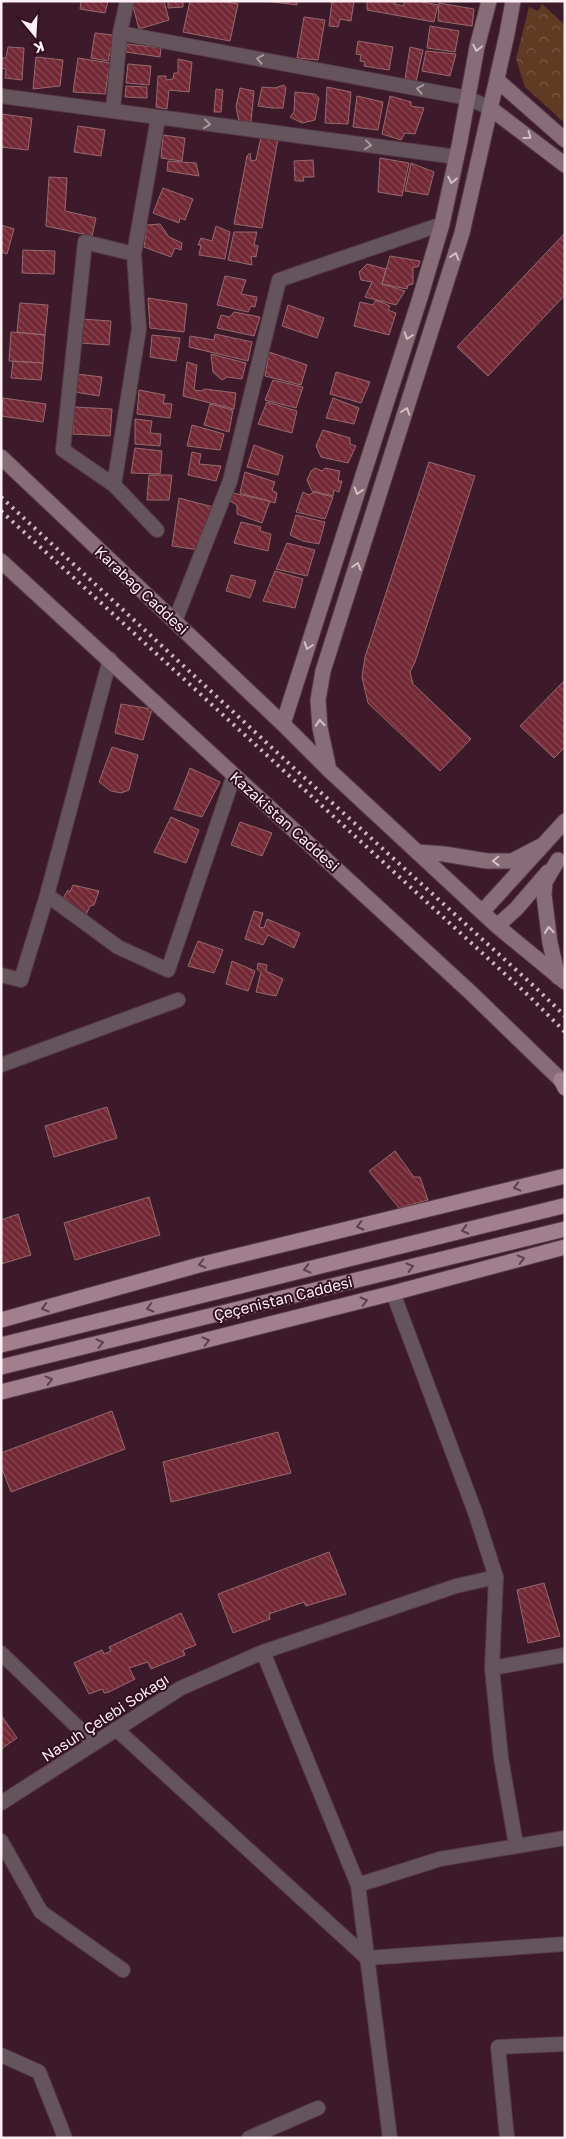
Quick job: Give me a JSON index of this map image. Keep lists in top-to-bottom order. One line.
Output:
{"streets":{"main road":["Karabağ Caddesi","Kazakistan Caddesi","Çeçenistan Caddesi"],"street":["Nasuh Çelebi Sokağı"]},"north":"bottom"}
